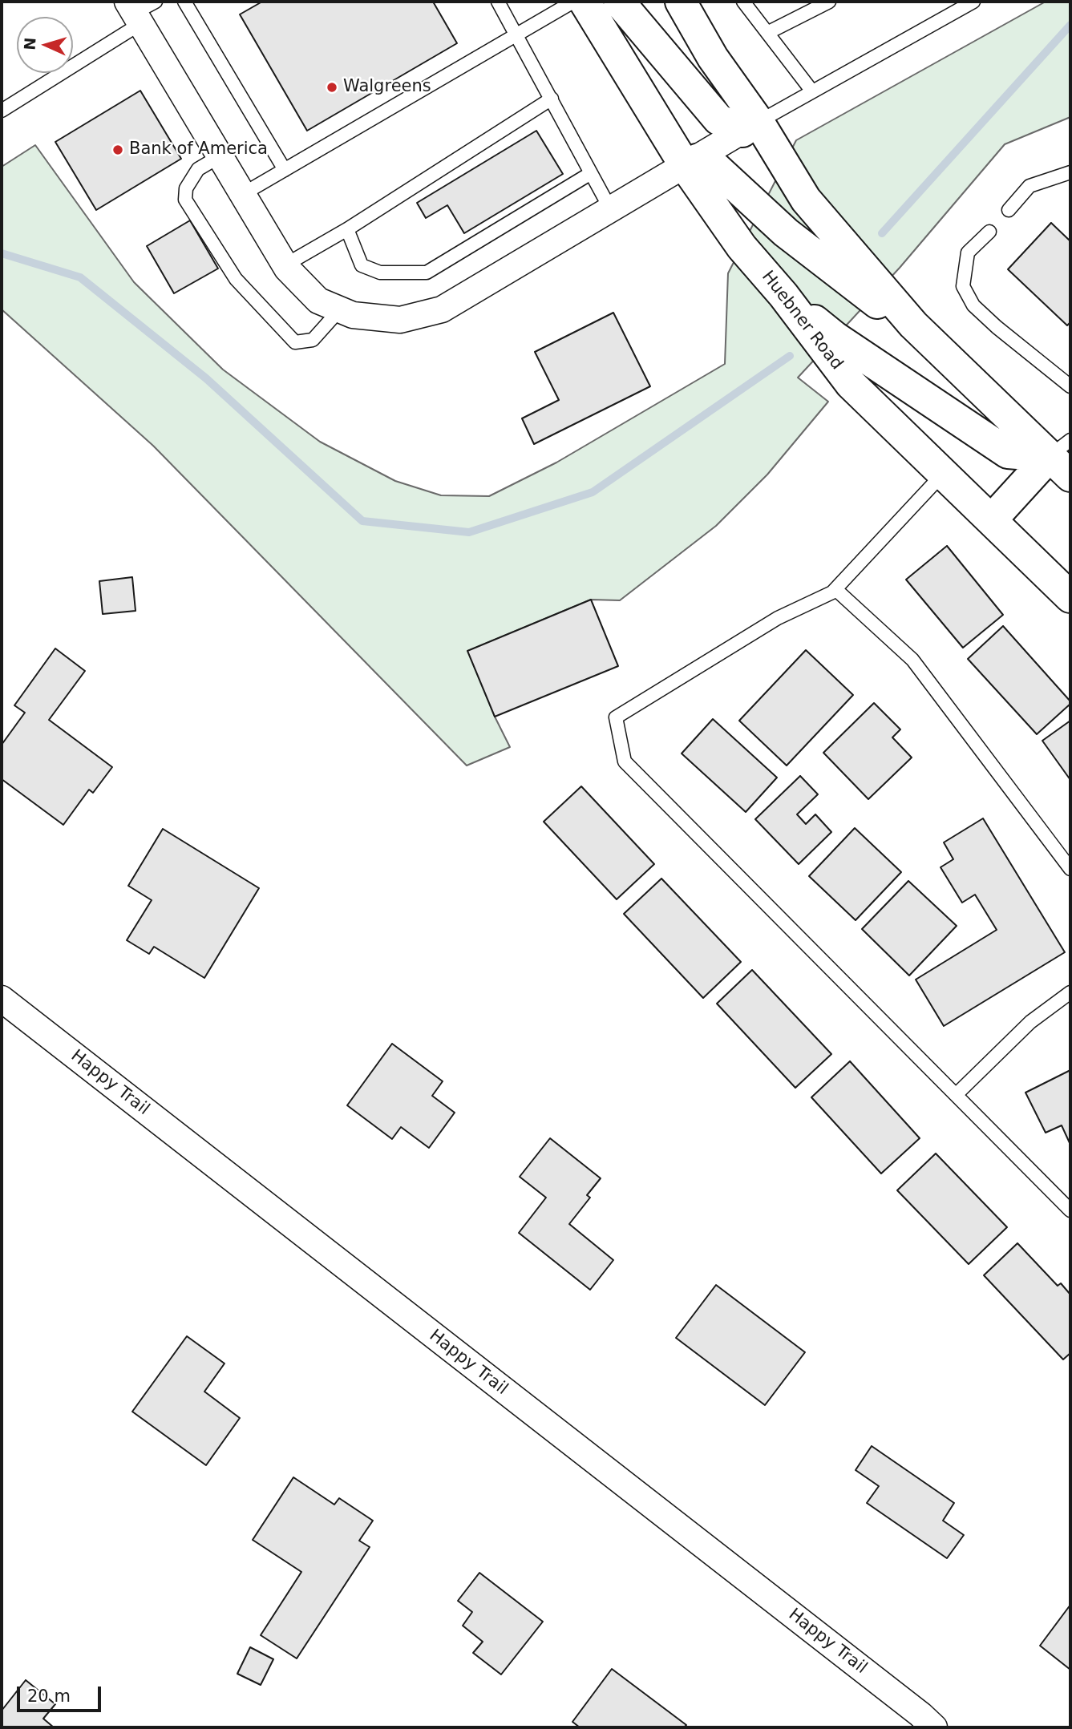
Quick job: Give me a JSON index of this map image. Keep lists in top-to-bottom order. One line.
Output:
{"streets":{"main road":["Huebner Road"],"street":["Happy Trail"]},"places":["Walgreens","Bank of America"],"scale_bar":"20 m","north":"left"}
